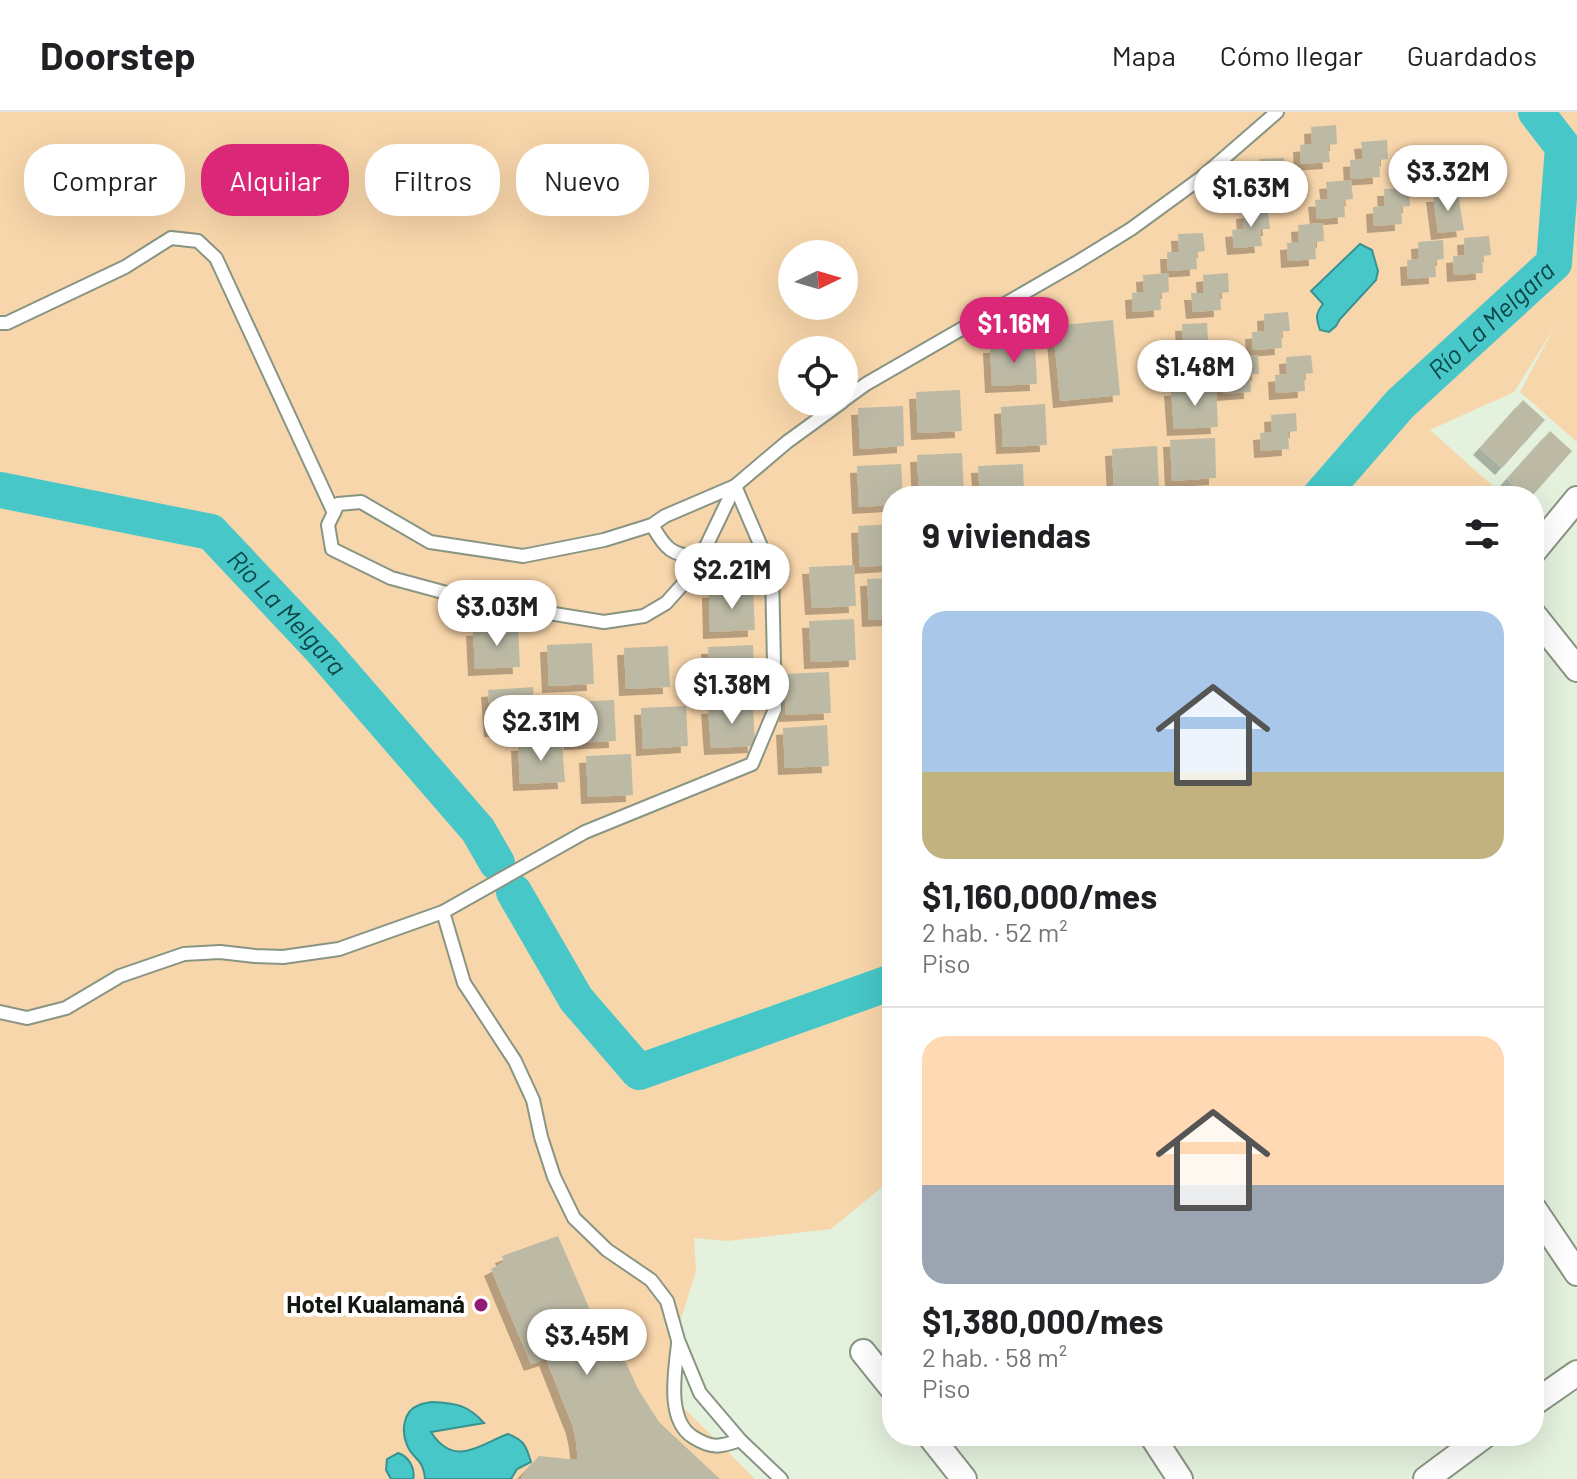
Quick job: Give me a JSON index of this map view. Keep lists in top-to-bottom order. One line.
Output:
{"water":["Río La Melgara"],"places":["Hotel Kualamaná"],"north":"right","page":{"header":"Doorstep","nav":["Mapa","Cómo llegar","Guardados"],"chip":["Comprar","Alquilar","Filtros","Nuevo"],"price":["$3.32M","$1.63M","$1.16M","$1.48M","$2.21M","$3.03M","$1.38M","$2.31M","$3.45M"],"heading":"9 viviendas","list":[{"name":"$1,160,000/mes","note":"2 hab. · 52 m² · Piso"},{"name":"$1,380,000/mes","note":"2 hab. · 58 m² · Piso"}]}}
